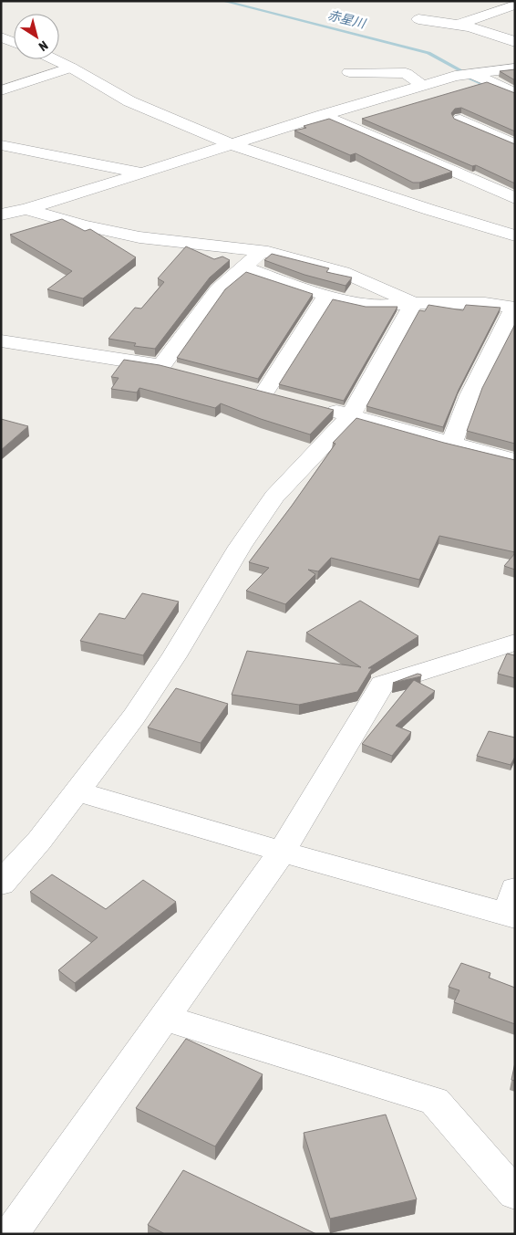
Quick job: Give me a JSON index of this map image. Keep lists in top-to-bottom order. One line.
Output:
{"water":["赤星川"],"north":"bottom right"}
